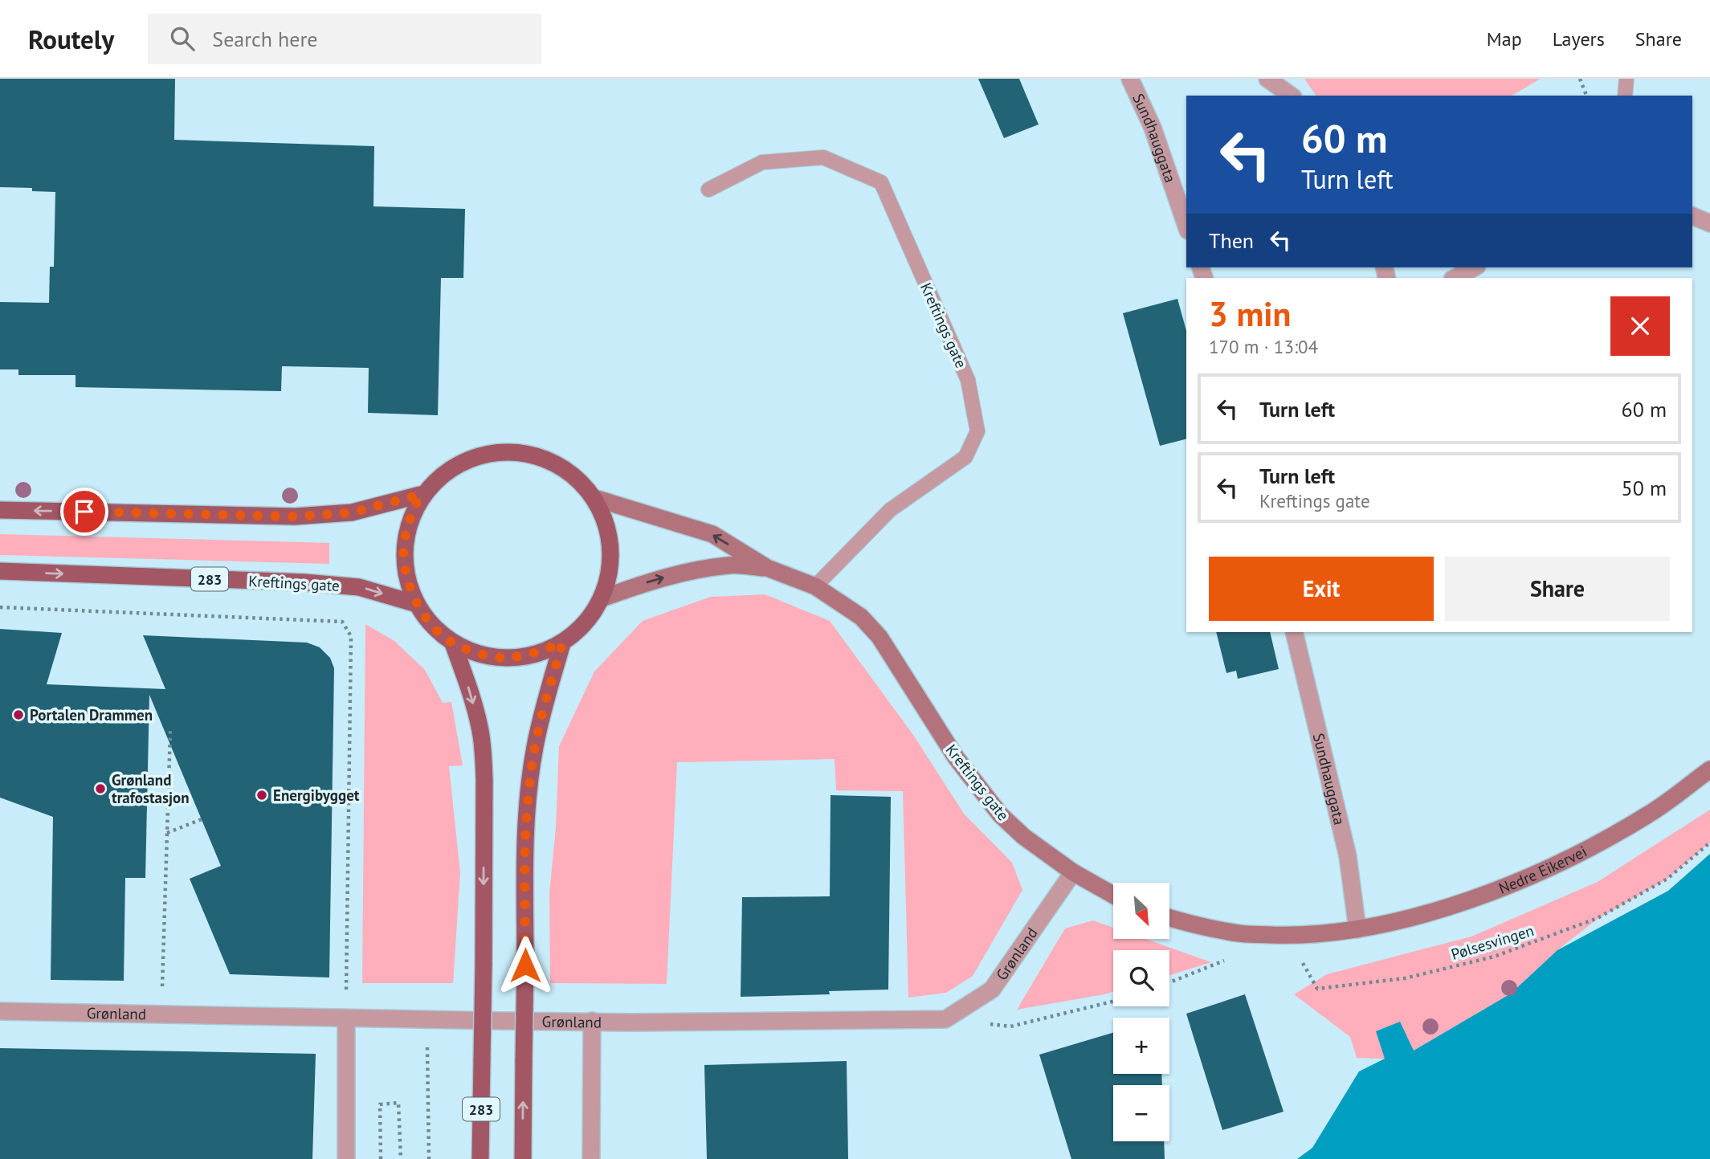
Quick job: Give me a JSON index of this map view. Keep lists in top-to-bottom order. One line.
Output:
{"streets":{"main road":["Kreftings gate","283","Nedre Eikervei"],"street":["Sundhauggata","Grønland"],"path":["Pølsesvingen"]},"crossings":[["Sundhauggata","Nedre Eikervei"],["Kreftings gate","283"],["Kreftings gate","Grønland"]],"places":["Portalen Drammen","Grønland trafostasjon","Energibygget"],"north":"bottom right","page":{"header":"Routely","search":"Search here","nav":["Map","Layers","Share"],"turn":["60 m","Turn left"],"then":"Then","heading":["3 min","170 m · 13:04"],"list":[{"name":"Turn left","value":"60 m"},{"name":"Turn left","note":"Kreftings gate","value":"50 m"}],"buttons":["Exit","Share"],"map_buttons":["+","−"]}}
